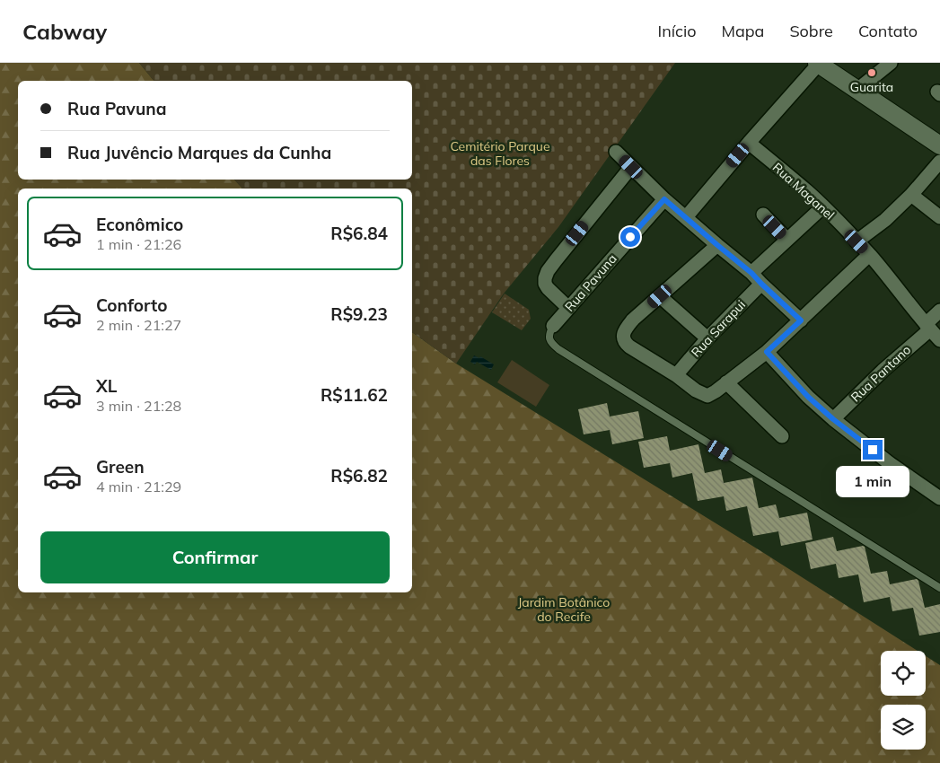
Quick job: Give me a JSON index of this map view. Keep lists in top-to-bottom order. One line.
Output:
{"streets":{"street":["Rua Maganel","Rua Pavuna","Rua Sarapui","Rua Pantano"]},"crossings":[["Rua Maganel","Rua Pantano"]],"parks":["Cemitério Parque das Flores","Jardim Botânico do Recife"],"places":["Guarita"],"page":{"header":"Cabway","nav":["Início","Mapa","Sobre","Contato"],"banner":["Rua Pavuna","Rua Juvêncio Marques da Cunha"],"list":[{"name":"Econômico","note":"1 min · 21:26","value":"R$6.84"},{"name":"Conforto","note":"2 min · 21:27","value":"R$9.23"},{"name":"XL","note":"3 min · 21:28","value":"R$11.62"},{"name":"Green","note":"4 min · 21:29","value":"R$6.82"}],"bubble":"1 min","buttons":"Confirmar"}}
